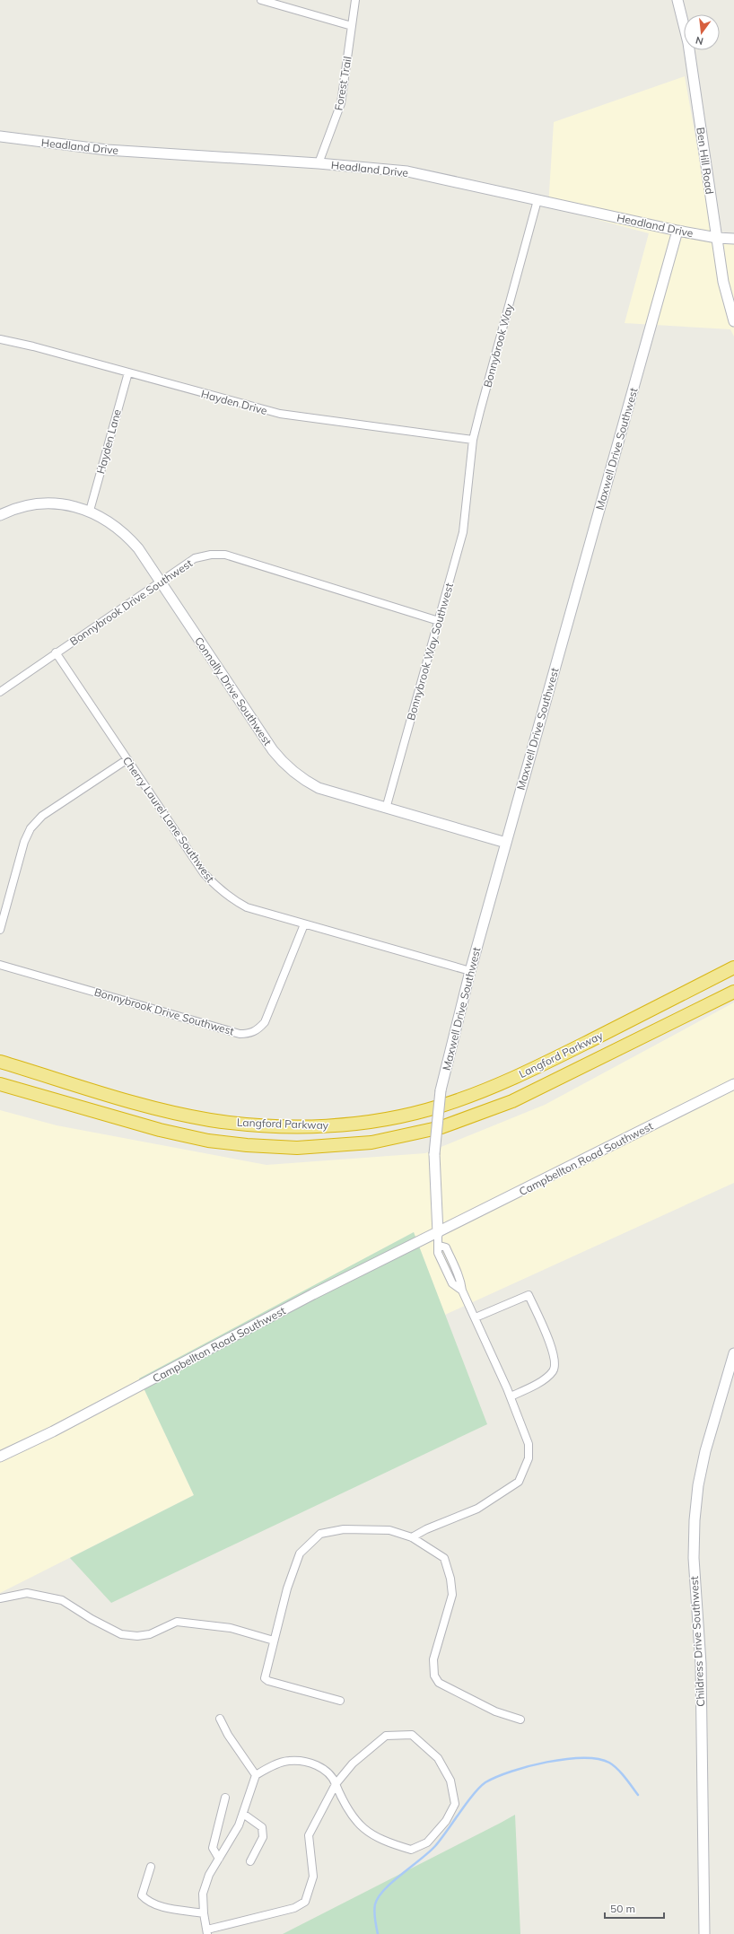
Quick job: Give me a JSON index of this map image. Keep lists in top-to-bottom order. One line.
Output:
{"streets":{"highway":["Langford Parkway"],"street":["Forest Trail","Headland Drive","Ben Hill Road","Bonnybrook Way","Hayden Drive","Hayden Lane","Maxwell Drive Southwest","Bonnybrook Drive Southwest","Bonnybrook Way Southwest","Connally Drive Southwest","Cherry Laurel Lane Southwest","Campbellton Road Southwest","Childress Drive Southwest"]},"crossings":[["Forest Trail","Headland Drive"],["Headland Drive","Ben Hill Road"],["Headland Drive","Bonnybrook Way"],["Headland Drive","Maxwell Drive Southwest"],["Bonnybrook Way","Hayden Drive"],["Bonnybrook Way","Bonnybrook Way Southwest"],["Hayden Drive","Hayden Lane"],["Hayden Lane","Connally Drive Southwest"],["Maxwell Drive Southwest","Connally Drive Southwest"],["Maxwell Drive Southwest","Cherry Laurel Lane Southwest"],["Maxwell Drive Southwest","Campbellton Road Southwest"],["Bonnybrook Drive Southwest","Bonnybrook Way Southwest"],["Bonnybrook Drive Southwest","Connally Drive Southwest"],["Bonnybrook Drive Southwest","Cherry Laurel Lane Southwest"],["Bonnybrook Way Southwest","Connally Drive Southwest"]],"scale_bar":"50 m","north":"bottom"}
